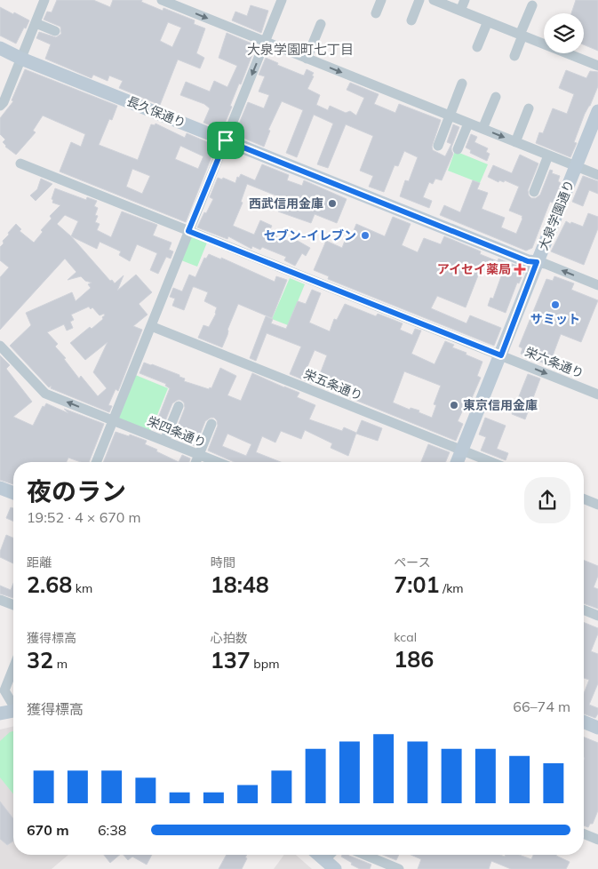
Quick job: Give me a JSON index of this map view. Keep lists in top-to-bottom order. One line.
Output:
{"streets":{"street":["長久保通り","大泉学園通り","栄六条通り","栄五条通り","栄四条通り"]},"crossings":[["長久保通り","大泉学園通り"],["大泉学園通り","栄六条通り"],["大泉学園通り","栄五条通り"]],"one_way":["栄四条通り"],"districts":["大泉学園町七丁目"],"places":{"other":["西武信用金庫","セブン-イレブン","サミット","東京信用金庫"],"health":["アイセイ薬局"]},"page":{"heading":["夜のラン","19:52 · 4 × 670 m"],"stats":[["距離","2.68 km"],["時間","18:48"],["ペース","7:01 /km"],["獲得標高","32 m"],["心拍数","137 bpm"],["kcal","186"]],"chart":["獲得標高","66–74 m"],"list":[{"name":"670 m","note":"6:38"}]}}
